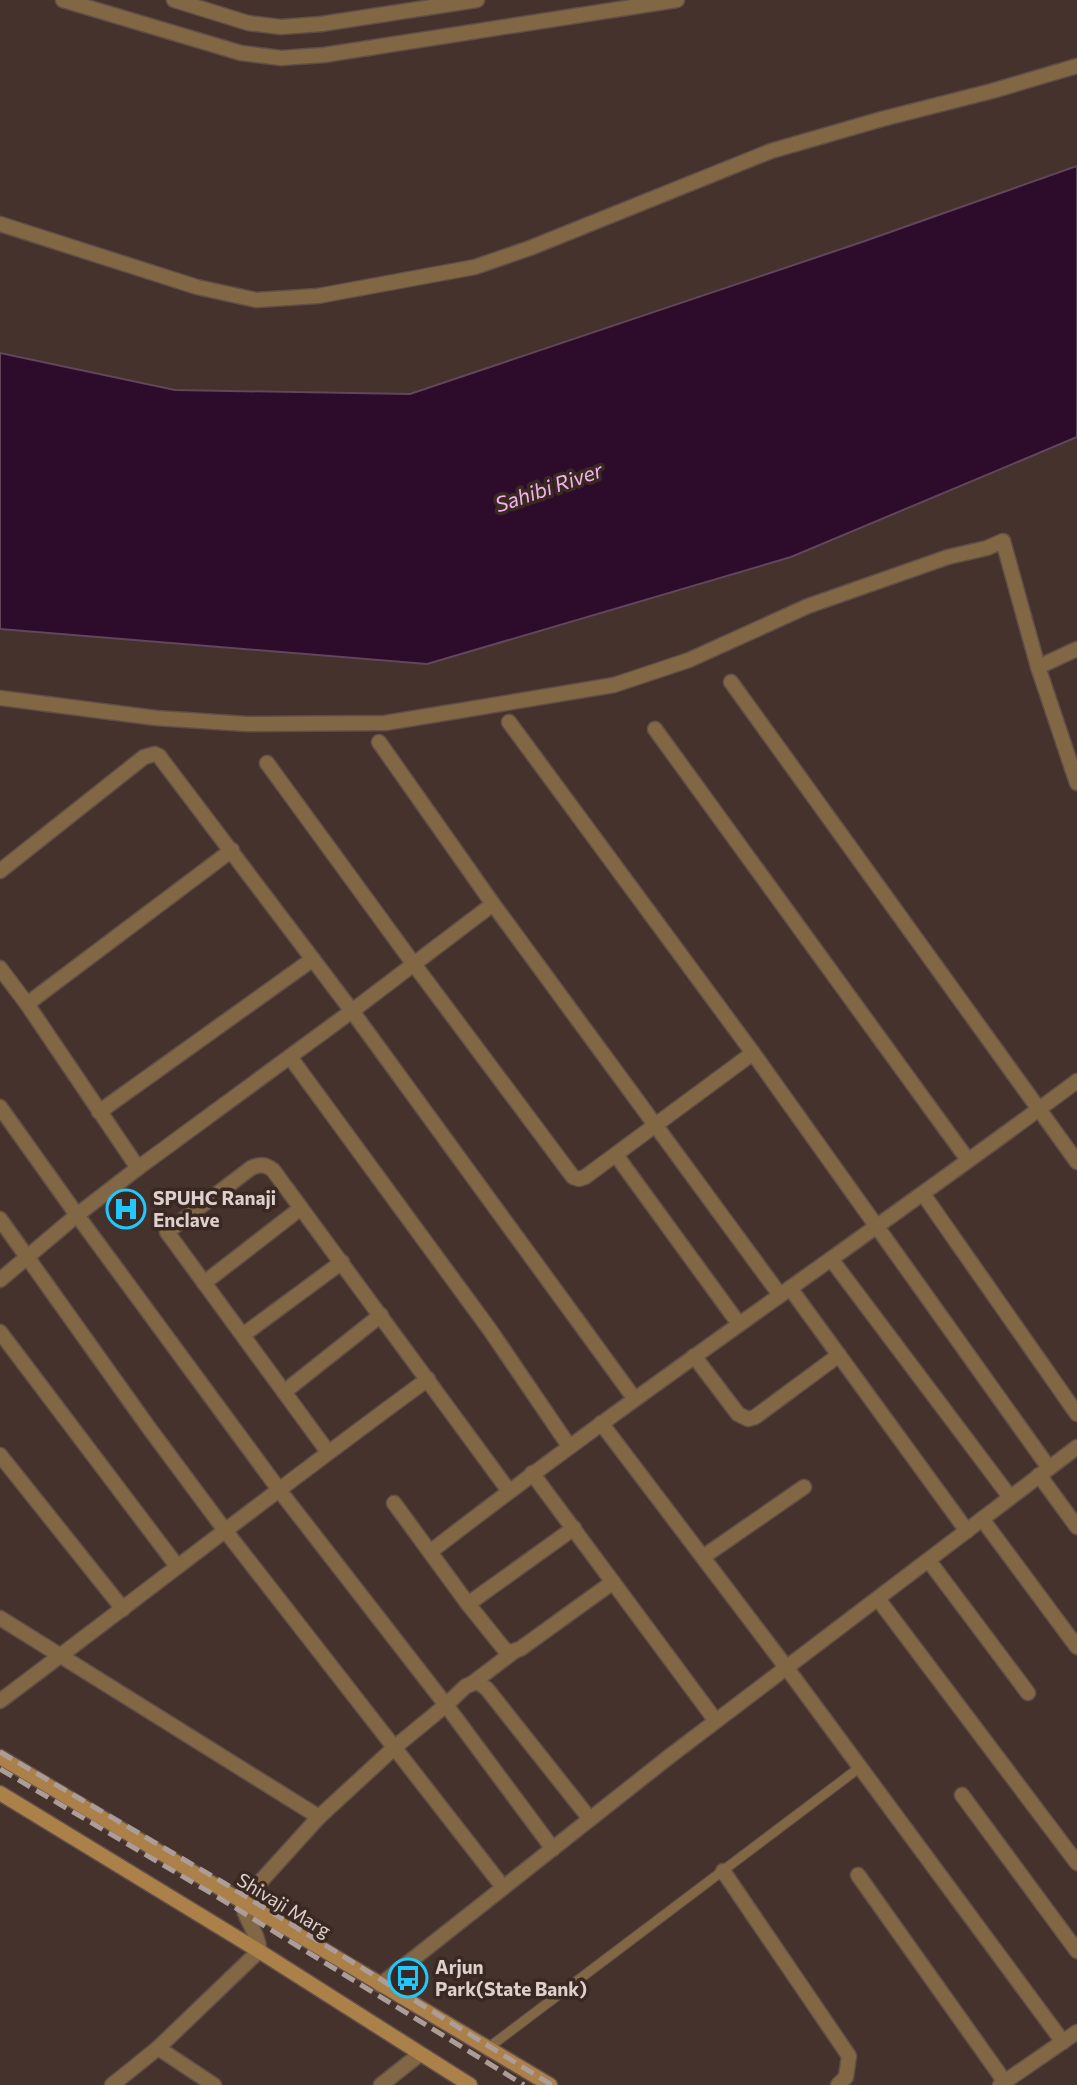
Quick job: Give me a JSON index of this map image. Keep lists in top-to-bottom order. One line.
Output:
{"streets":{"main road":["Shivaji Marg"]},"water":["Sahibi River"],"places":{"hospital":["SPUHC Ranaji Enclave"],"bus stop":["Arjun Park(State Bank)"]}}
